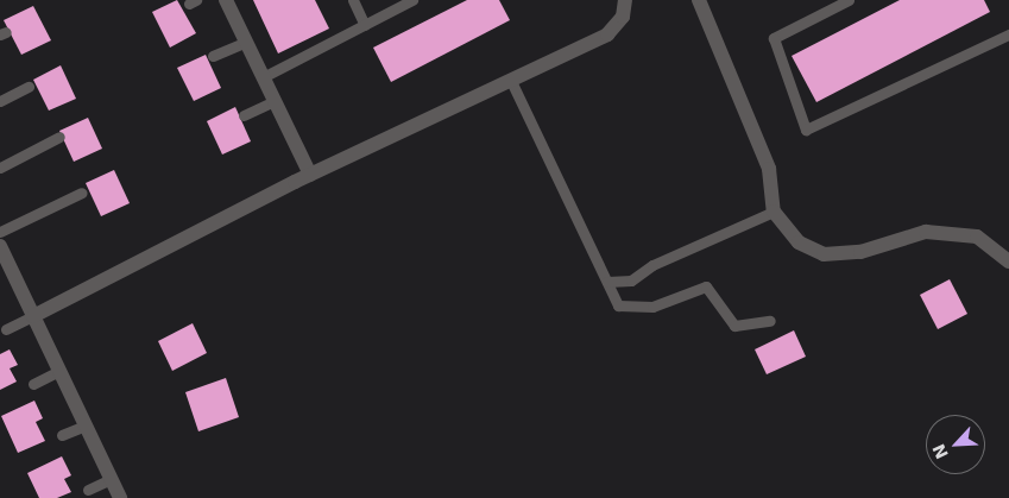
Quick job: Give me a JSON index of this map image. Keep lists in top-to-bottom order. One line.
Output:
{"north":"bottom left"}
